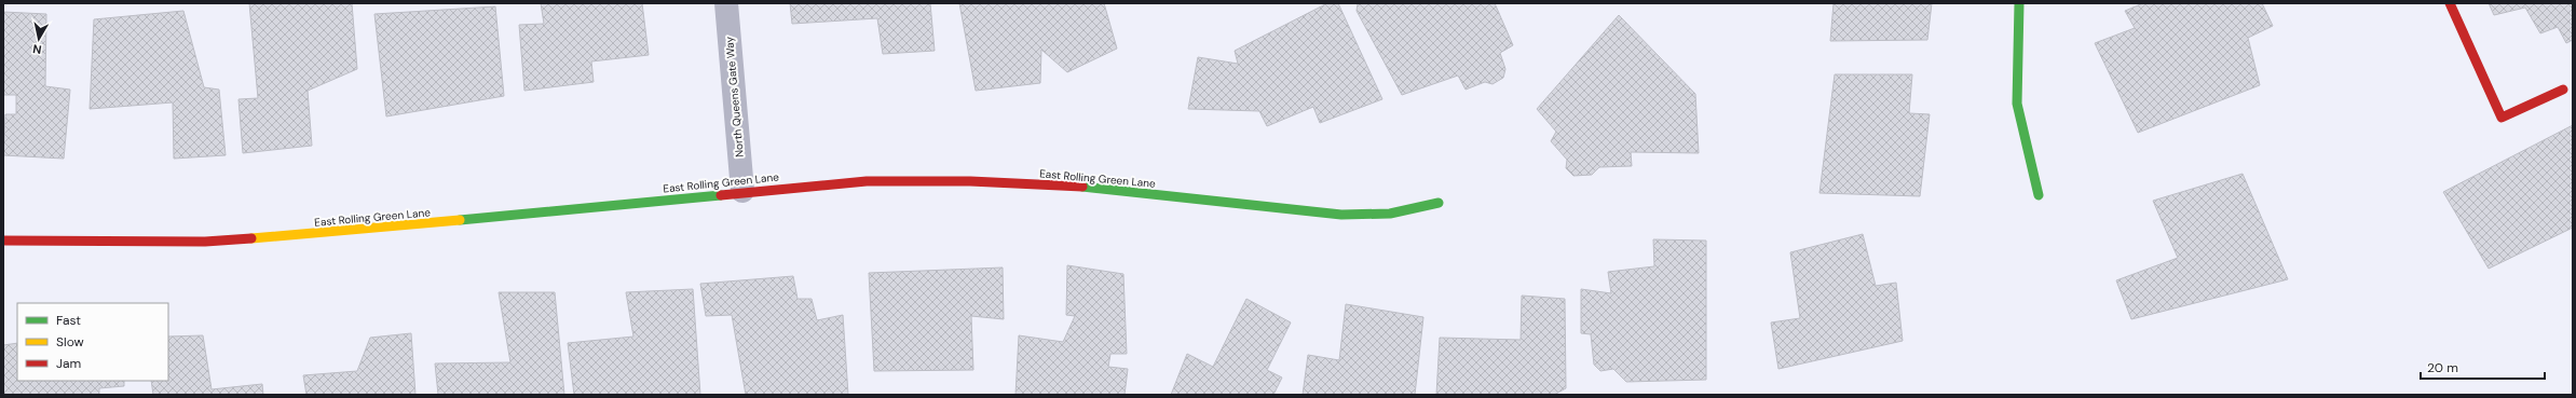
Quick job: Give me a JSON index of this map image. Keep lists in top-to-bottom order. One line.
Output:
{"streets":{"street":["North Queens Gate Way","East Rolling Green Lane"]},"crossings":[["North Queens Gate Way","East Rolling Green Lane"]],"legend":["Fast","Slow","Jam"],"scale_bar":"20 m","north":"bottom"}
